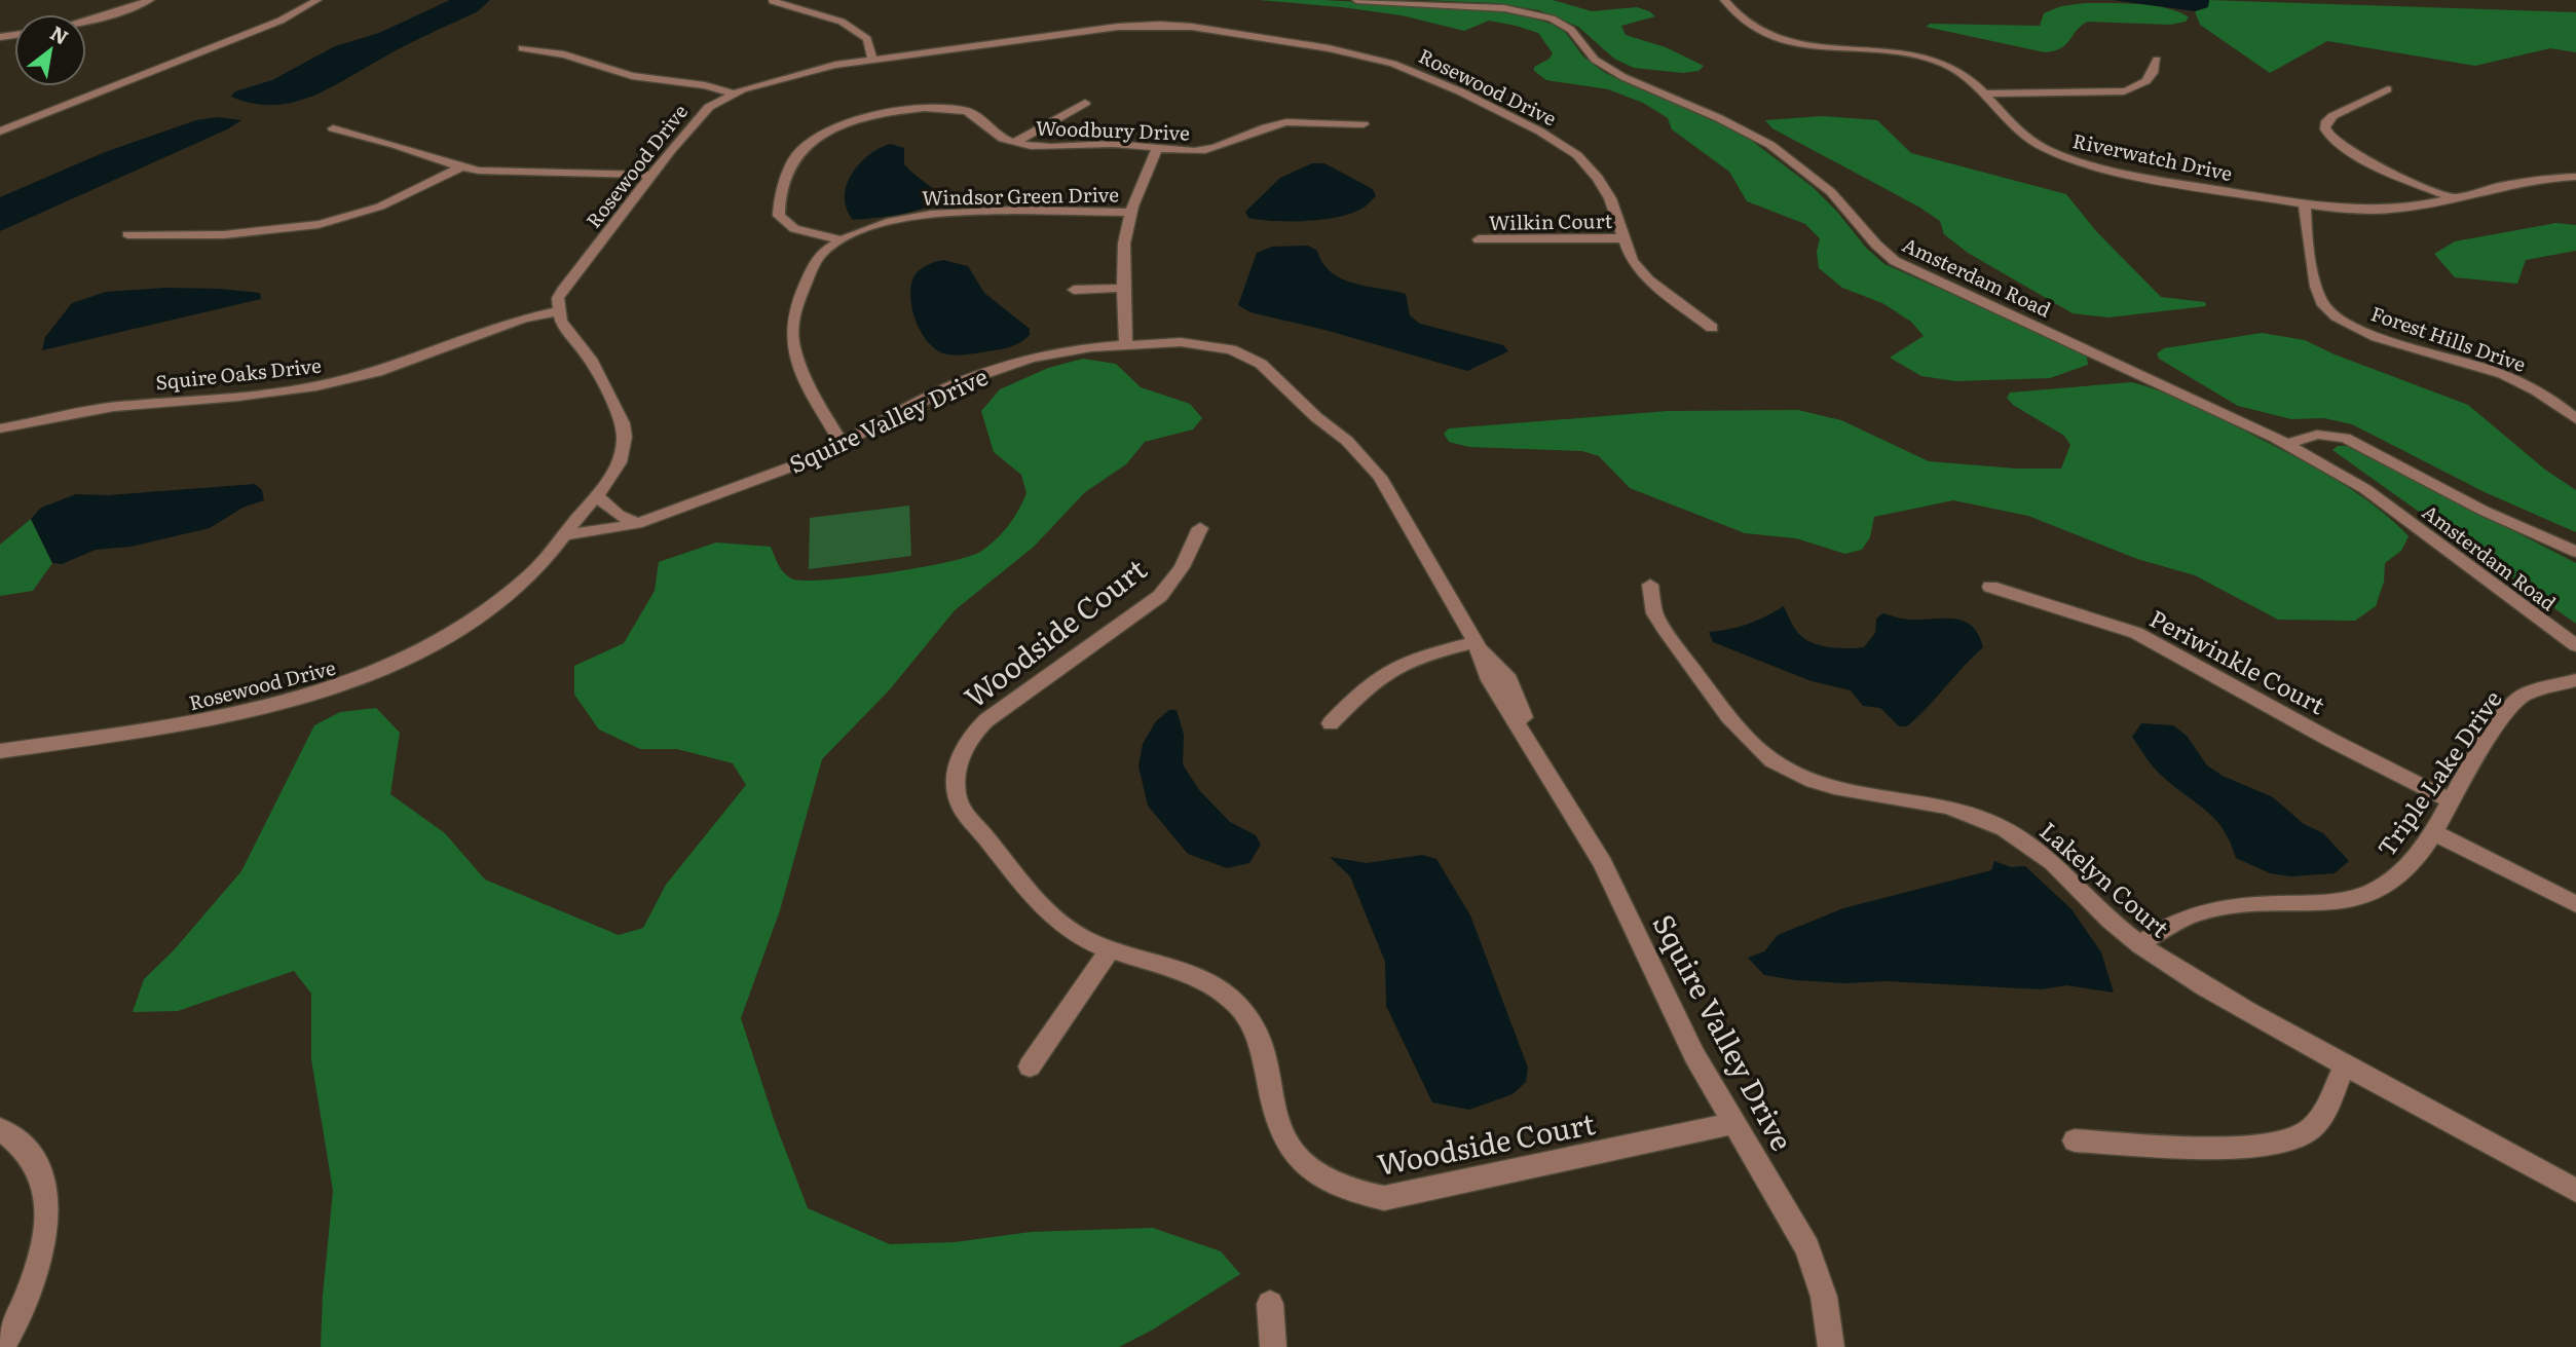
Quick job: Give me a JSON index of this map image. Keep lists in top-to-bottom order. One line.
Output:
{"streets":{"street":["Rosewood Drive","Woodbury Drive","Riverwatch Drive","Windsor Green Drive","Wilkin Court","Amsterdam Road","Forest Hills Drive","Squire Oaks Drive","Squire Valley Drive","Woodside Court","Periwinkle Court","Triple Lake Drive","Lakelyn Court"]},"crossings":[["Rosewood Drive","Wilkin Court"],["Rosewood Drive","Squire Oaks Drive"],["Rosewood Drive","Squire Valley Drive"],["Woodbury Drive","Windsor Green Drive"],["Riverwatch Drive","Forest Hills Drive"],["Windsor Green Drive","Squire Valley Drive"],["Squire Valley Drive","Woodside Court"],["Periwinkle Court","Triple Lake Drive"],["Triple Lake Drive","Lakelyn Court"]],"north":"top right"}
